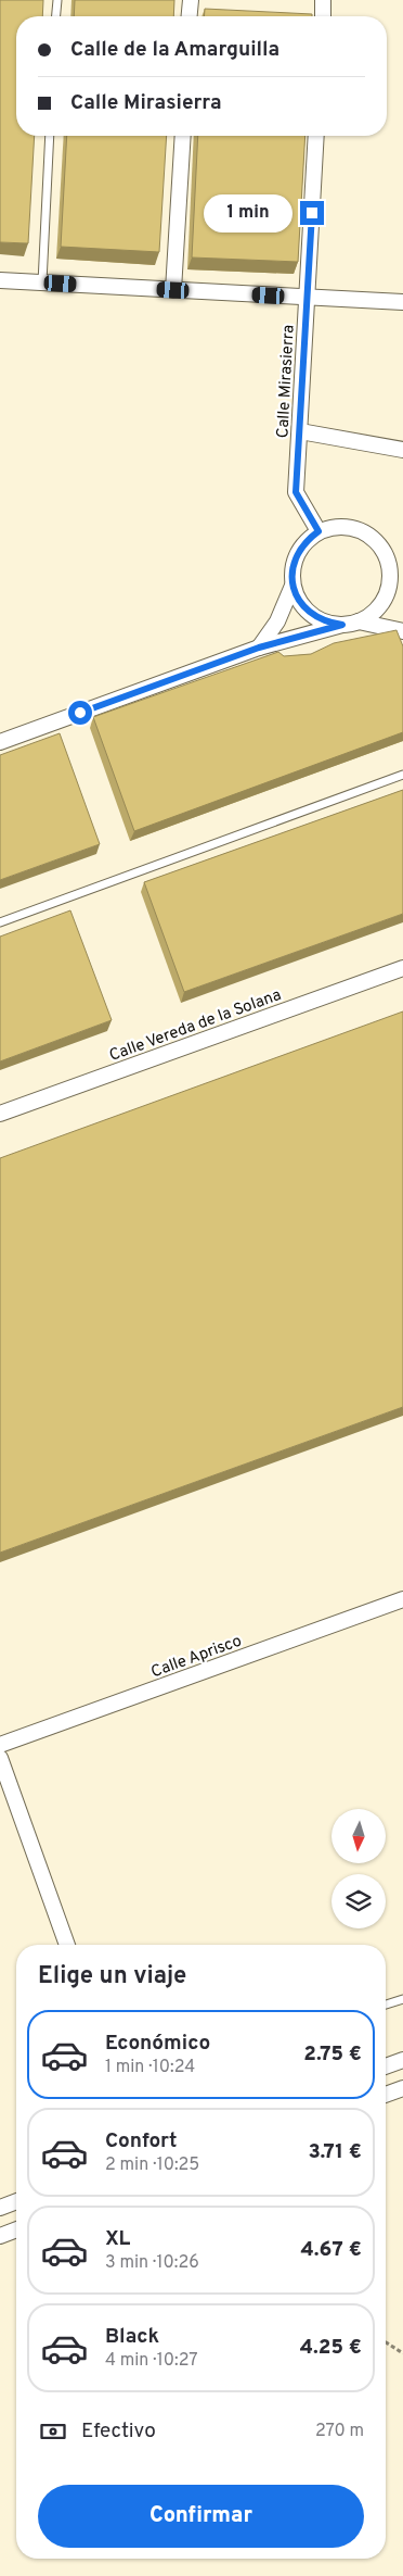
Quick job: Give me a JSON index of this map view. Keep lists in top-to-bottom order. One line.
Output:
{"streets":{"street":["Calle Mirasierra","Calle Vereda de la Solana","Calle Aprisco"]},"north":"bottom","page":{"banner":["Calle de la Amarguilla","Calle Mirasierra"],"bubble":"1 min","heading":"Elige un viaje","list":[{"name":"Económico","note":"1 min · 10:24","value":"2.75 €"},{"name":"Confort","note":"2 min · 10:25","value":"3.71 €"},{"name":"XL","note":"3 min · 10:26","value":"4.67 €"},{"name":"Black","note":"4 min · 10:27","value":"4.25 €"}],"pay":["Efectivo","270 m"],"buttons":"Confirmar"}}
